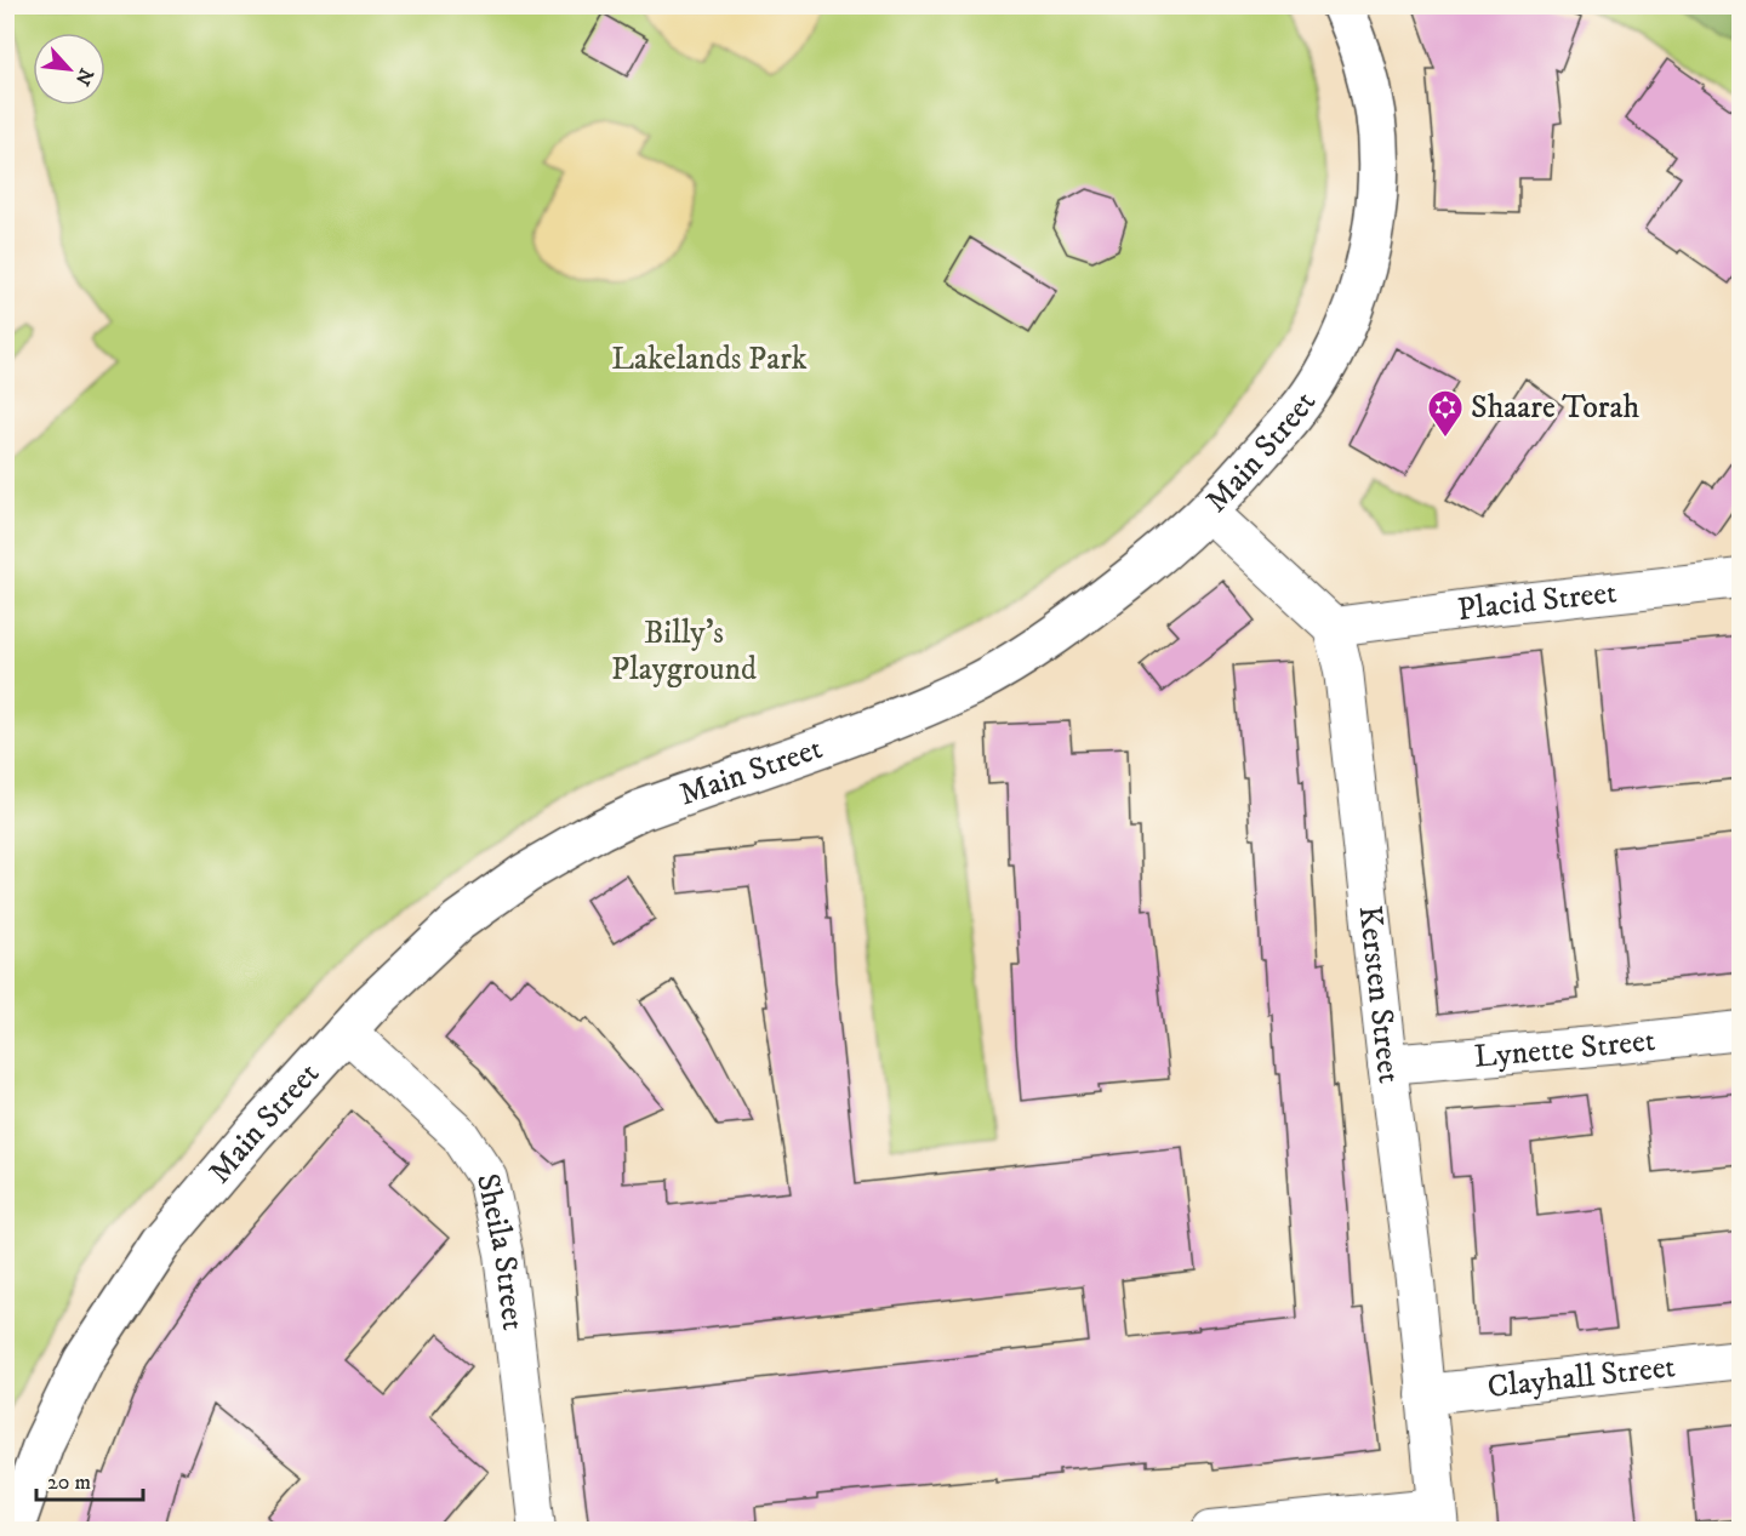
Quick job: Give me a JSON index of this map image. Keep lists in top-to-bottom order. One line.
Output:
{"streets":{"street":["Main Street","Placid Street","Kersten Street","Lynette Street","Sheila Street","Clayhall Street"]},"crossings":[["Main Street","Sheila Street"],["Placid Street","Kersten Street"],["Kersten Street","Lynette Street"],["Kersten Street","Clayhall Street"]],"parks":["Lakelands Park","Billy's Playground"],"places":{"synagogue":["Shaare Torah"]},"scale_bar":"20 m","north":"bottom right"}
